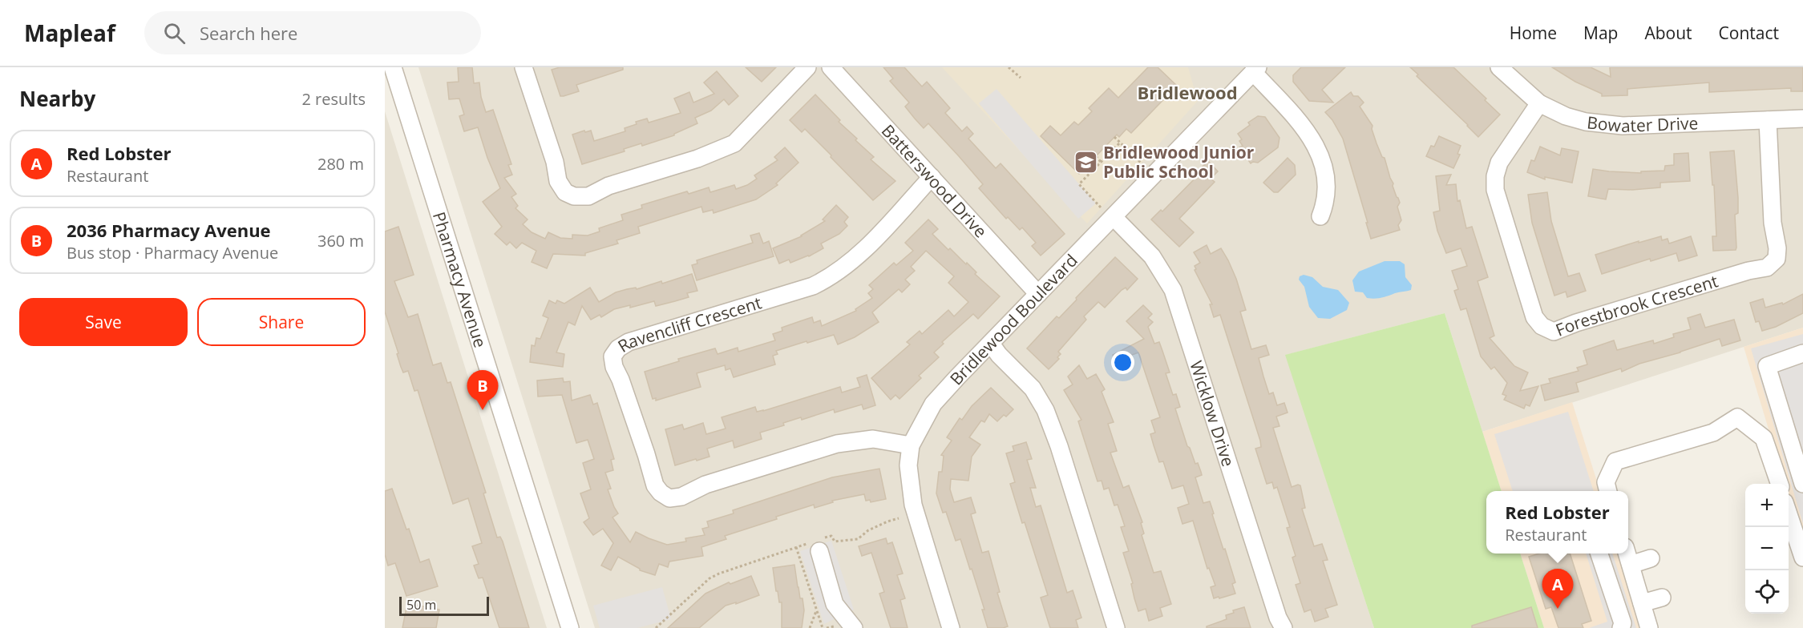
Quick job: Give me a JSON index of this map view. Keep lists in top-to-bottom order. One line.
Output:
{"streets":{"street":["Bowater Drive","Batterswood Drive","Pharmacy Avenue","Forestbrook Crescent","Bridlewood Boulevard","Ravencliff Crescent","Wicklow Drive"]},"crossings":[["Bowater Drive","Forestbrook Crescent"],["Batterswood Drive","Bridlewood Boulevard"],["Batterswood Drive","Ravencliff Crescent"],["Bridlewood Boulevard","Ravencliff Crescent"],["Bridlewood Boulevard","Wicklow Drive"]],"districts":["Bridlewood"],"places":{"school or university":["Bridlewood Junior Public School"]},"scale_bar":"50 m","page":{"header":"Mapleaf","search":"Search here","nav":["Home","Map","About","Contact"],"heading":["Nearby","2 results"],"list":[{"mark":"A","name":"Red Lobster","note":"Restaurant","value":"280 m"},{"mark":"B","name":"2036 Pharmacy Avenue","note":"Bus stop · Pharmacy Avenue","value":"360 m"}],"buttons":["Save","Share"],"pins":["B","A"],"map_buttons":["+","−"],"popup":["Red Lobster","Restaurant"],"scale":"50 m"}}
